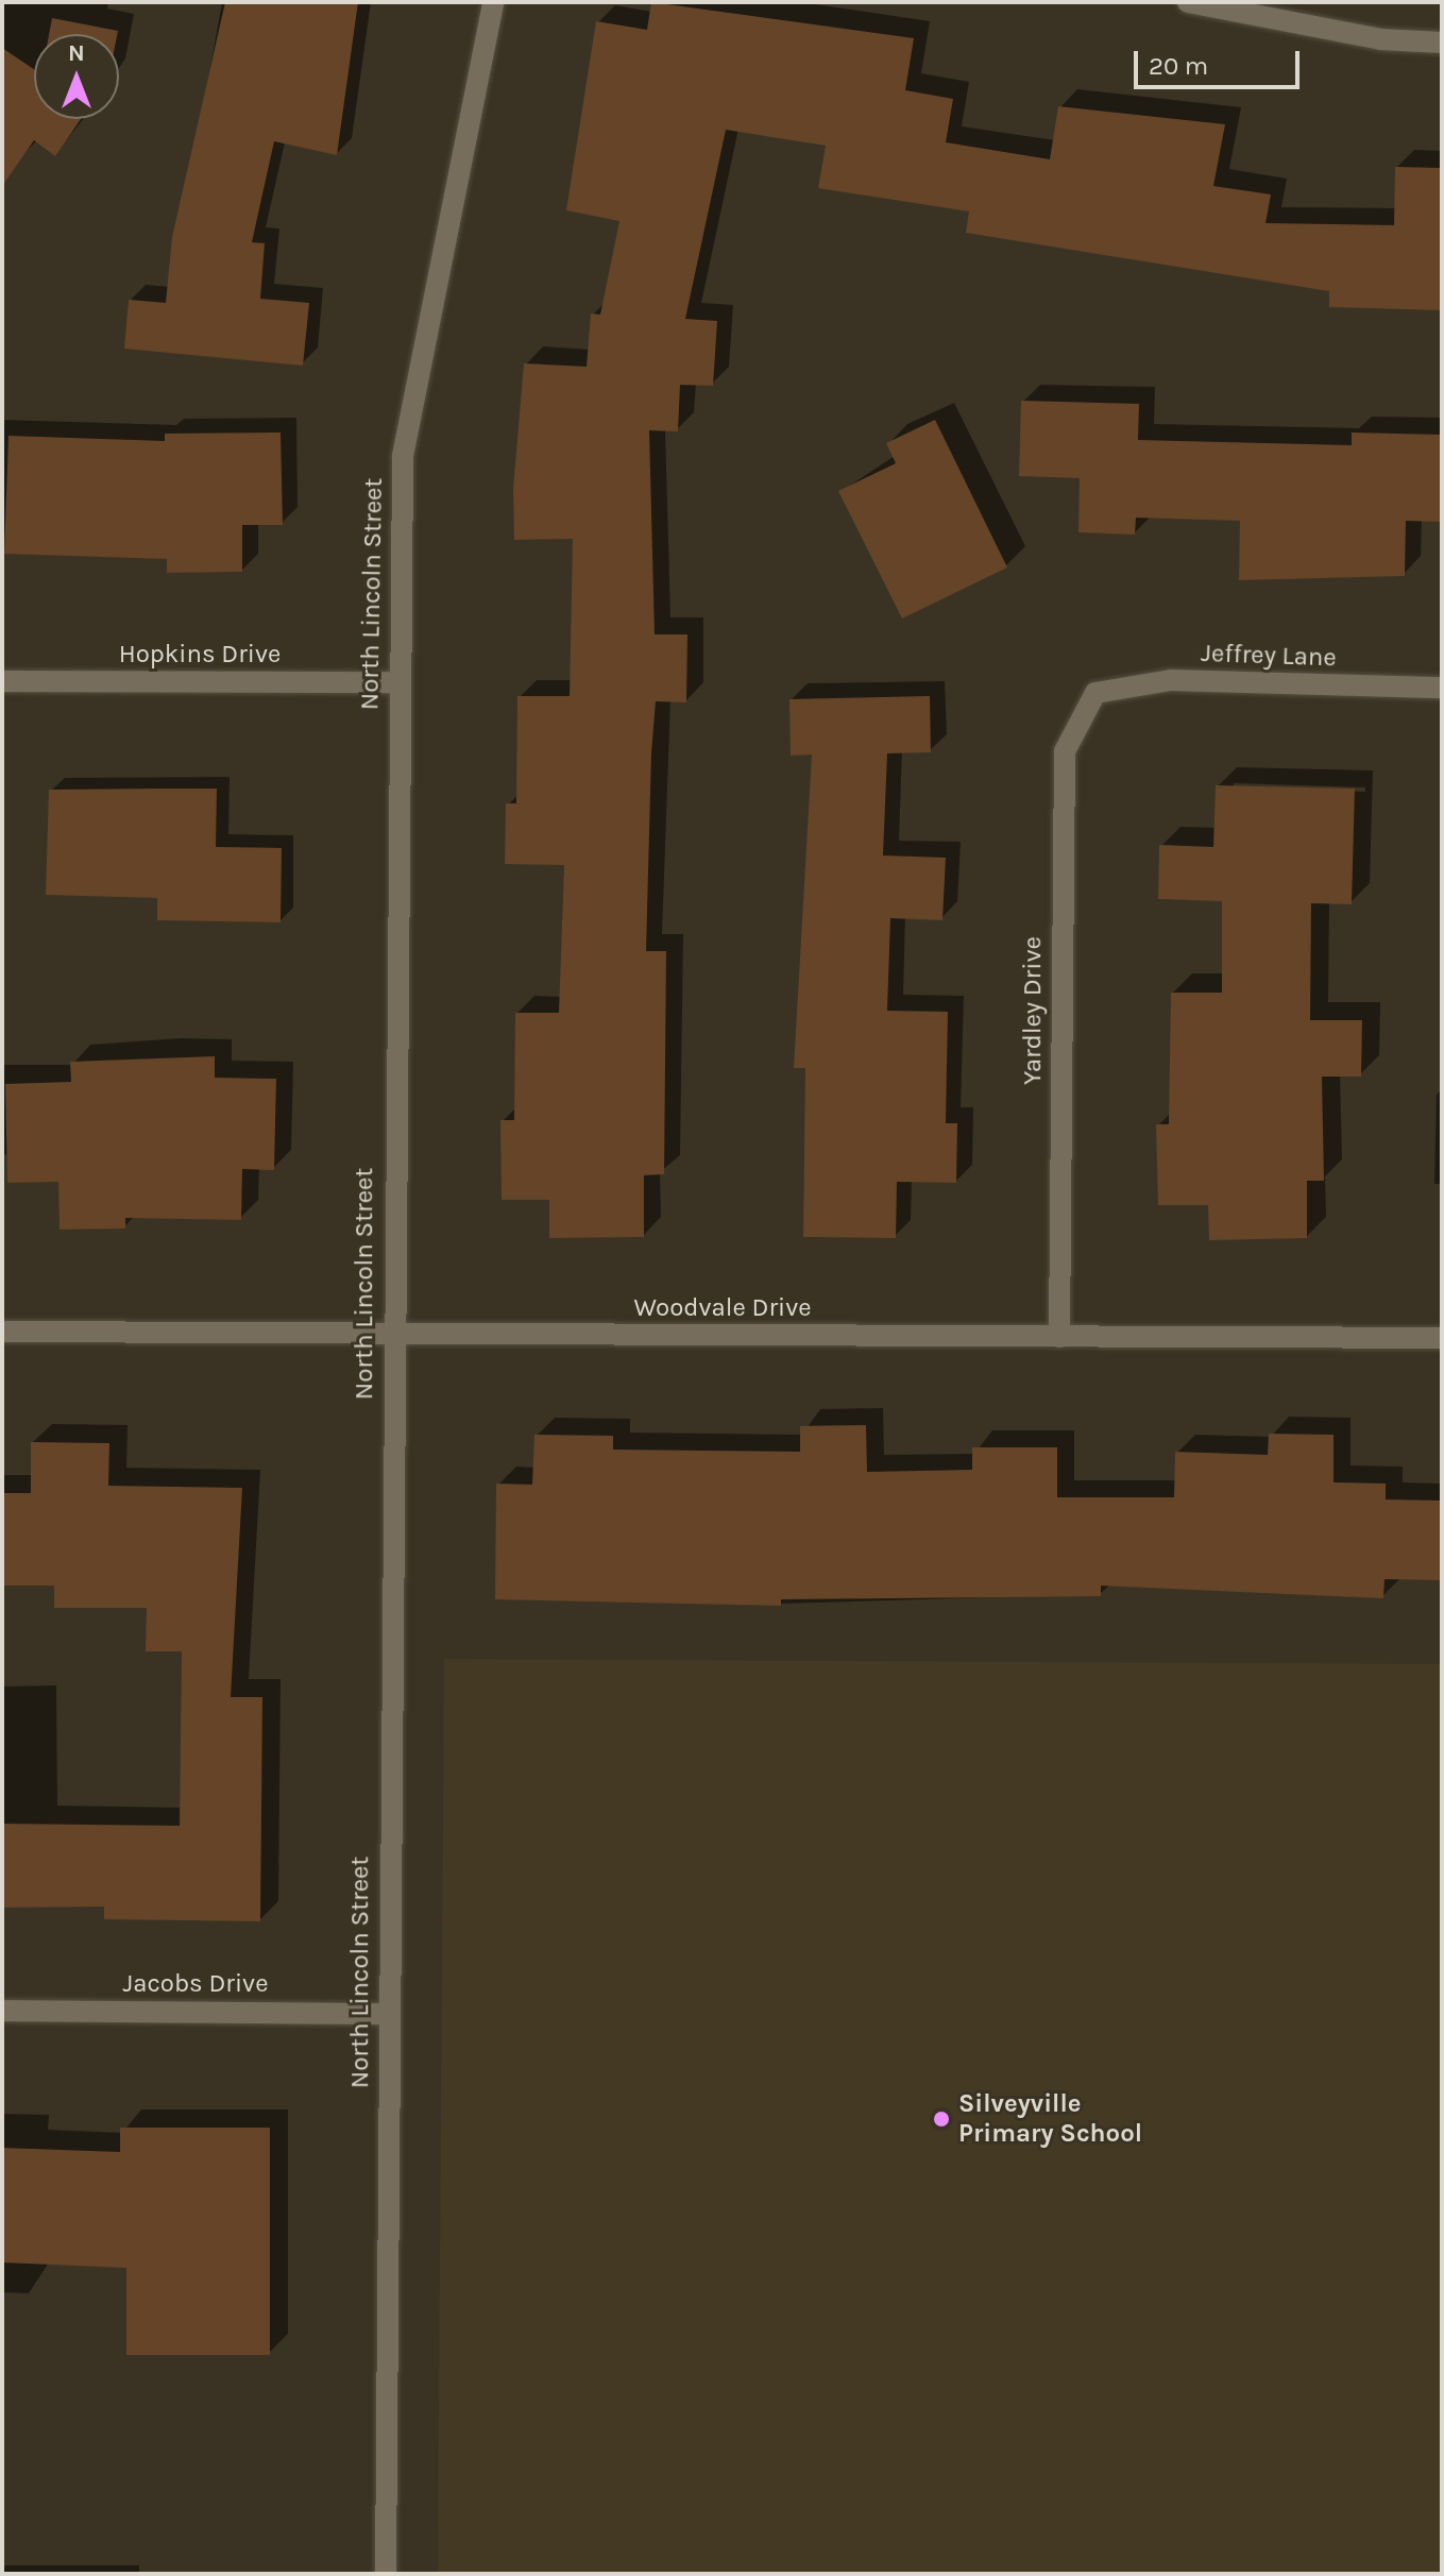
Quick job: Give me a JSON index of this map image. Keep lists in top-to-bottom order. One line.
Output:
{"streets":{"street":["North Lincoln Street","Hopkins Drive","Jeffrey Lane","Yardley Drive","Woodvale Drive","Jacobs Drive"]},"crossings":[["North Lincoln Street","Hopkins Drive"],["North Lincoln Street","Woodvale Drive"],["North Lincoln Street","Jacobs Drive"],["Jeffrey Lane","Yardley Drive"],["Yardley Drive","Woodvale Drive"]],"places":["Silveyville Primary School"],"scale_bar":"20 m","north":"top"}
